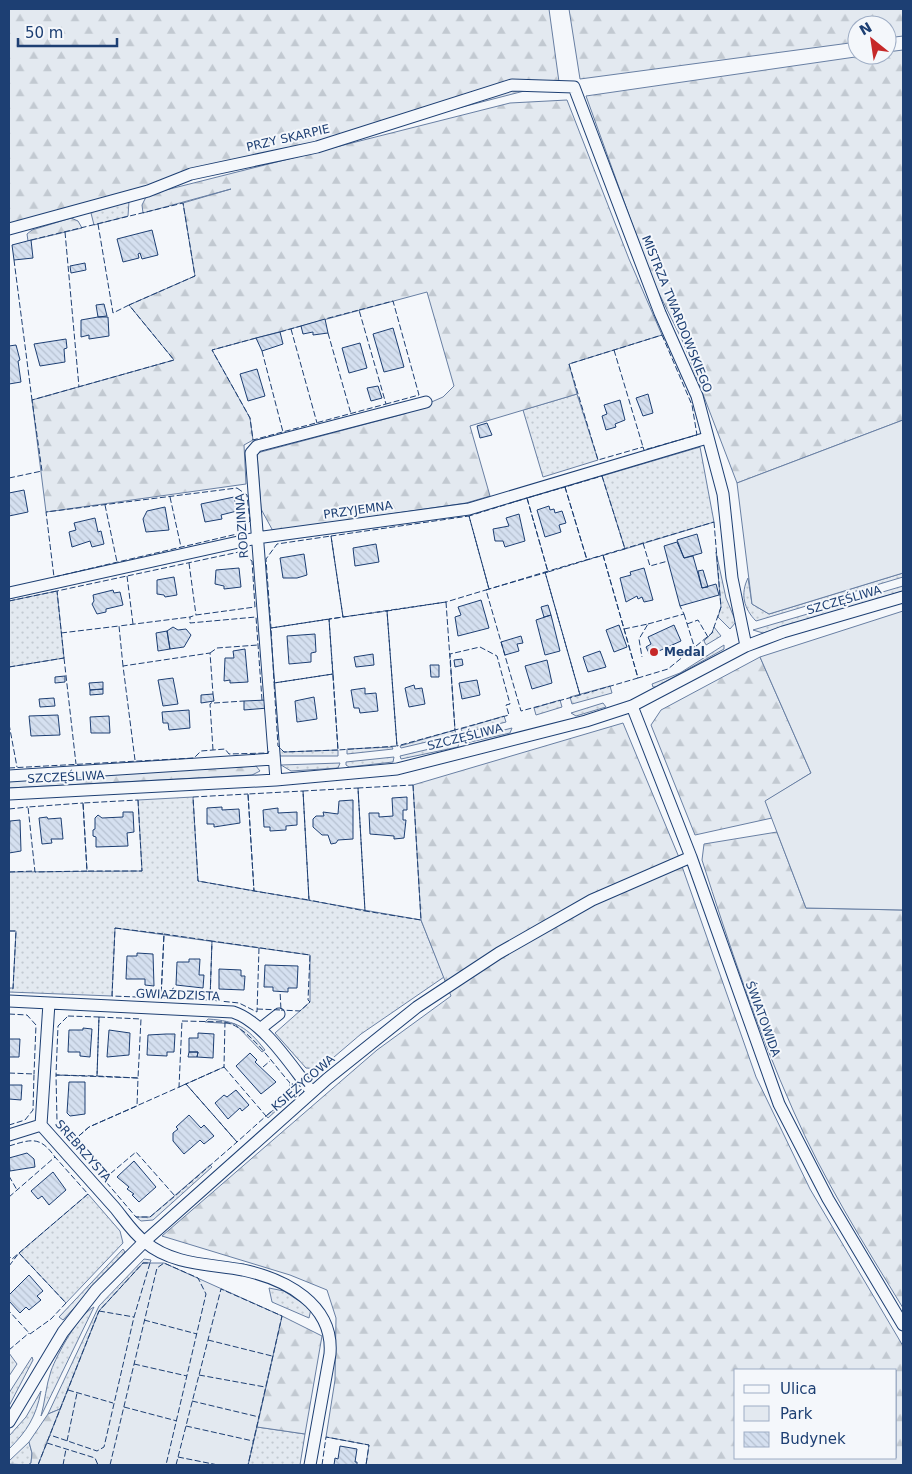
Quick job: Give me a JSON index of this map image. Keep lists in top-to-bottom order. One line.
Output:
{"streets":{"street":["PRZY SKARPIE","MISTRZA TWARDOWSKIEGO","PRZYJEMNA","RODZINNA","SZCZĘŚLIWA","GWIAŹDZISTA","ŚWIATOWIDA","KSIĘŻYCOWA","SREBRZYSTA"]},"crossings":[["PRZY SKARPIE","MISTRZA TWARDOWSKIEGO"],["MISTRZA TWARDOWSKIEGO","PRZYJEMNA"],["MISTRZA TWARDOWSKIEGO","SZCZĘŚLIWA"],["PRZYJEMNA","RODZINNA"],["RODZINNA","SZCZĘŚLIWA"],["SZCZĘŚLIWA","ŚWIATOWIDA"],["GWIAŹDZISTA","KSIĘŻYCOWA"],["GWIAŹDZISTA","SREBRZYSTA"],["ŚWIATOWIDA","KSIĘŻYCOWA"],["KSIĘŻYCOWA","SREBRZYSTA"]],"places":["Medal"],"legend":["Ulica","Park","Budynek"],"scale_bar":"50 m","north":"top left"}
